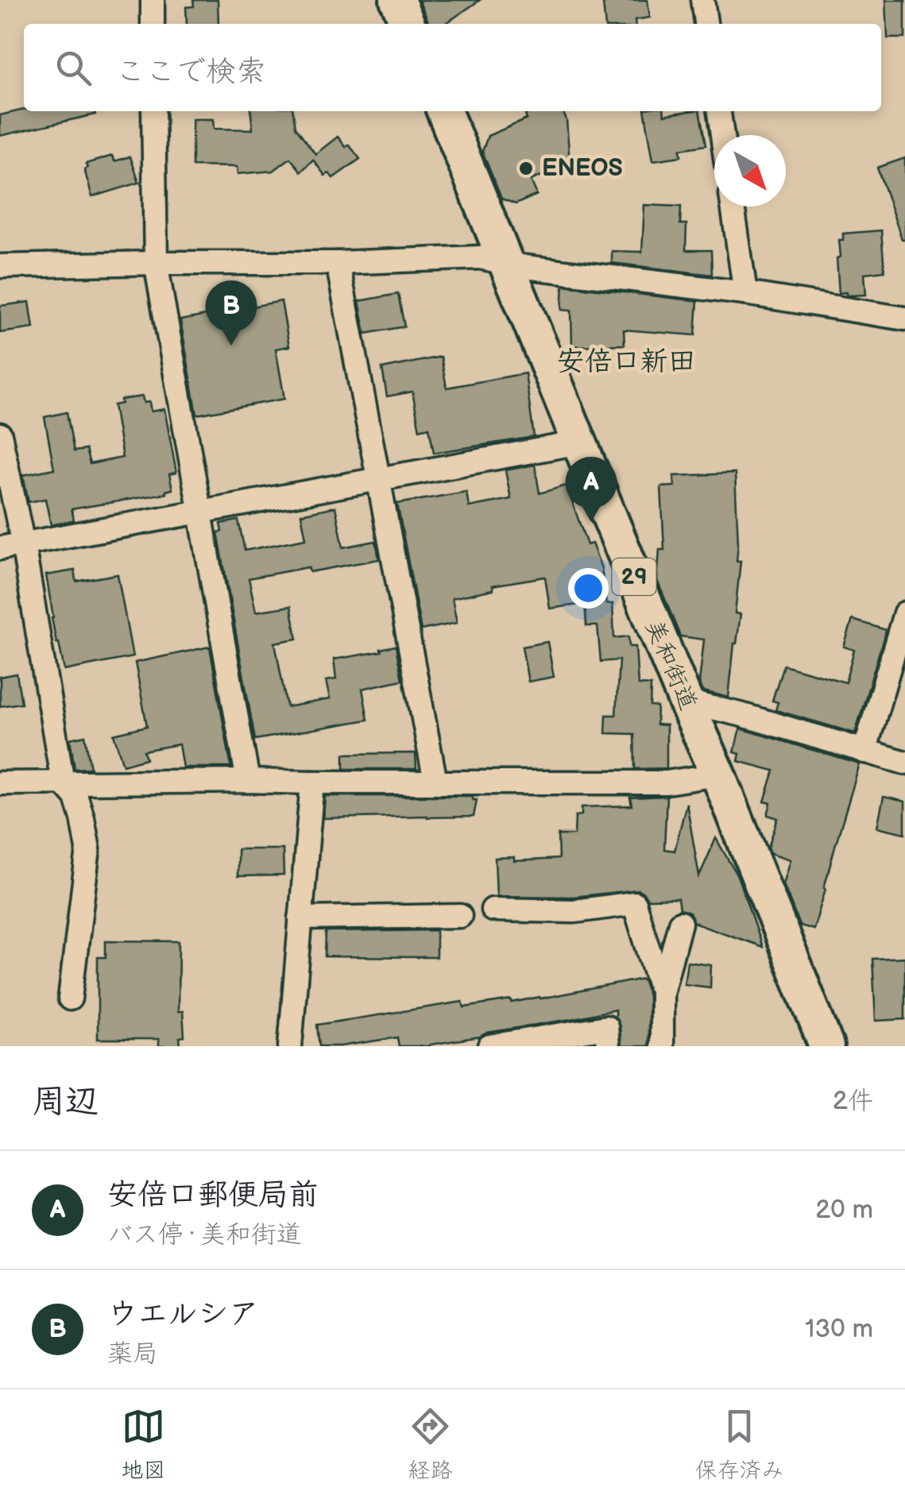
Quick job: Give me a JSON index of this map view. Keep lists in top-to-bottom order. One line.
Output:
{"streets":{"main road":["29","美和街道"]},"districts":["安倍口新田"],"places":["ENEOS"],"north":"bottom right","page":{"search":"ここで検索","pins":["B","A"],"heading":["周辺","2件"],"list":[{"mark":"A","name":"安倍口郵便局前","note":"バス停 · 美和街道","value":"20 m"},{"mark":"B","name":"ウエルシア","note":"薬局","value":"130 m"}],"nav":["地図","経路","保存済み"]}}
